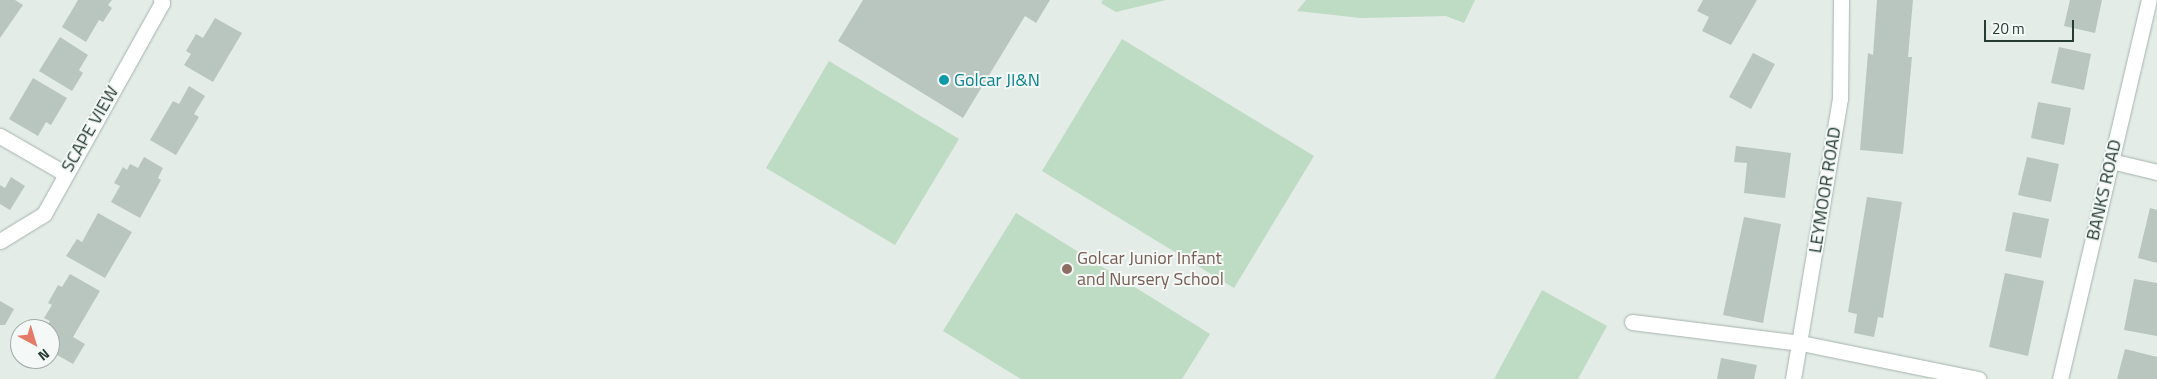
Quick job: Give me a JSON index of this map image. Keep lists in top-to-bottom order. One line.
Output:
{"streets":{"street":["SCAPE VIEW","LEYMOOR ROAD","BANKS ROAD"]},"places":["Golcar JI&N","Golcar Junior Infant and Nursery School"],"scale_bar":"20 m","north":"bottom right"}
